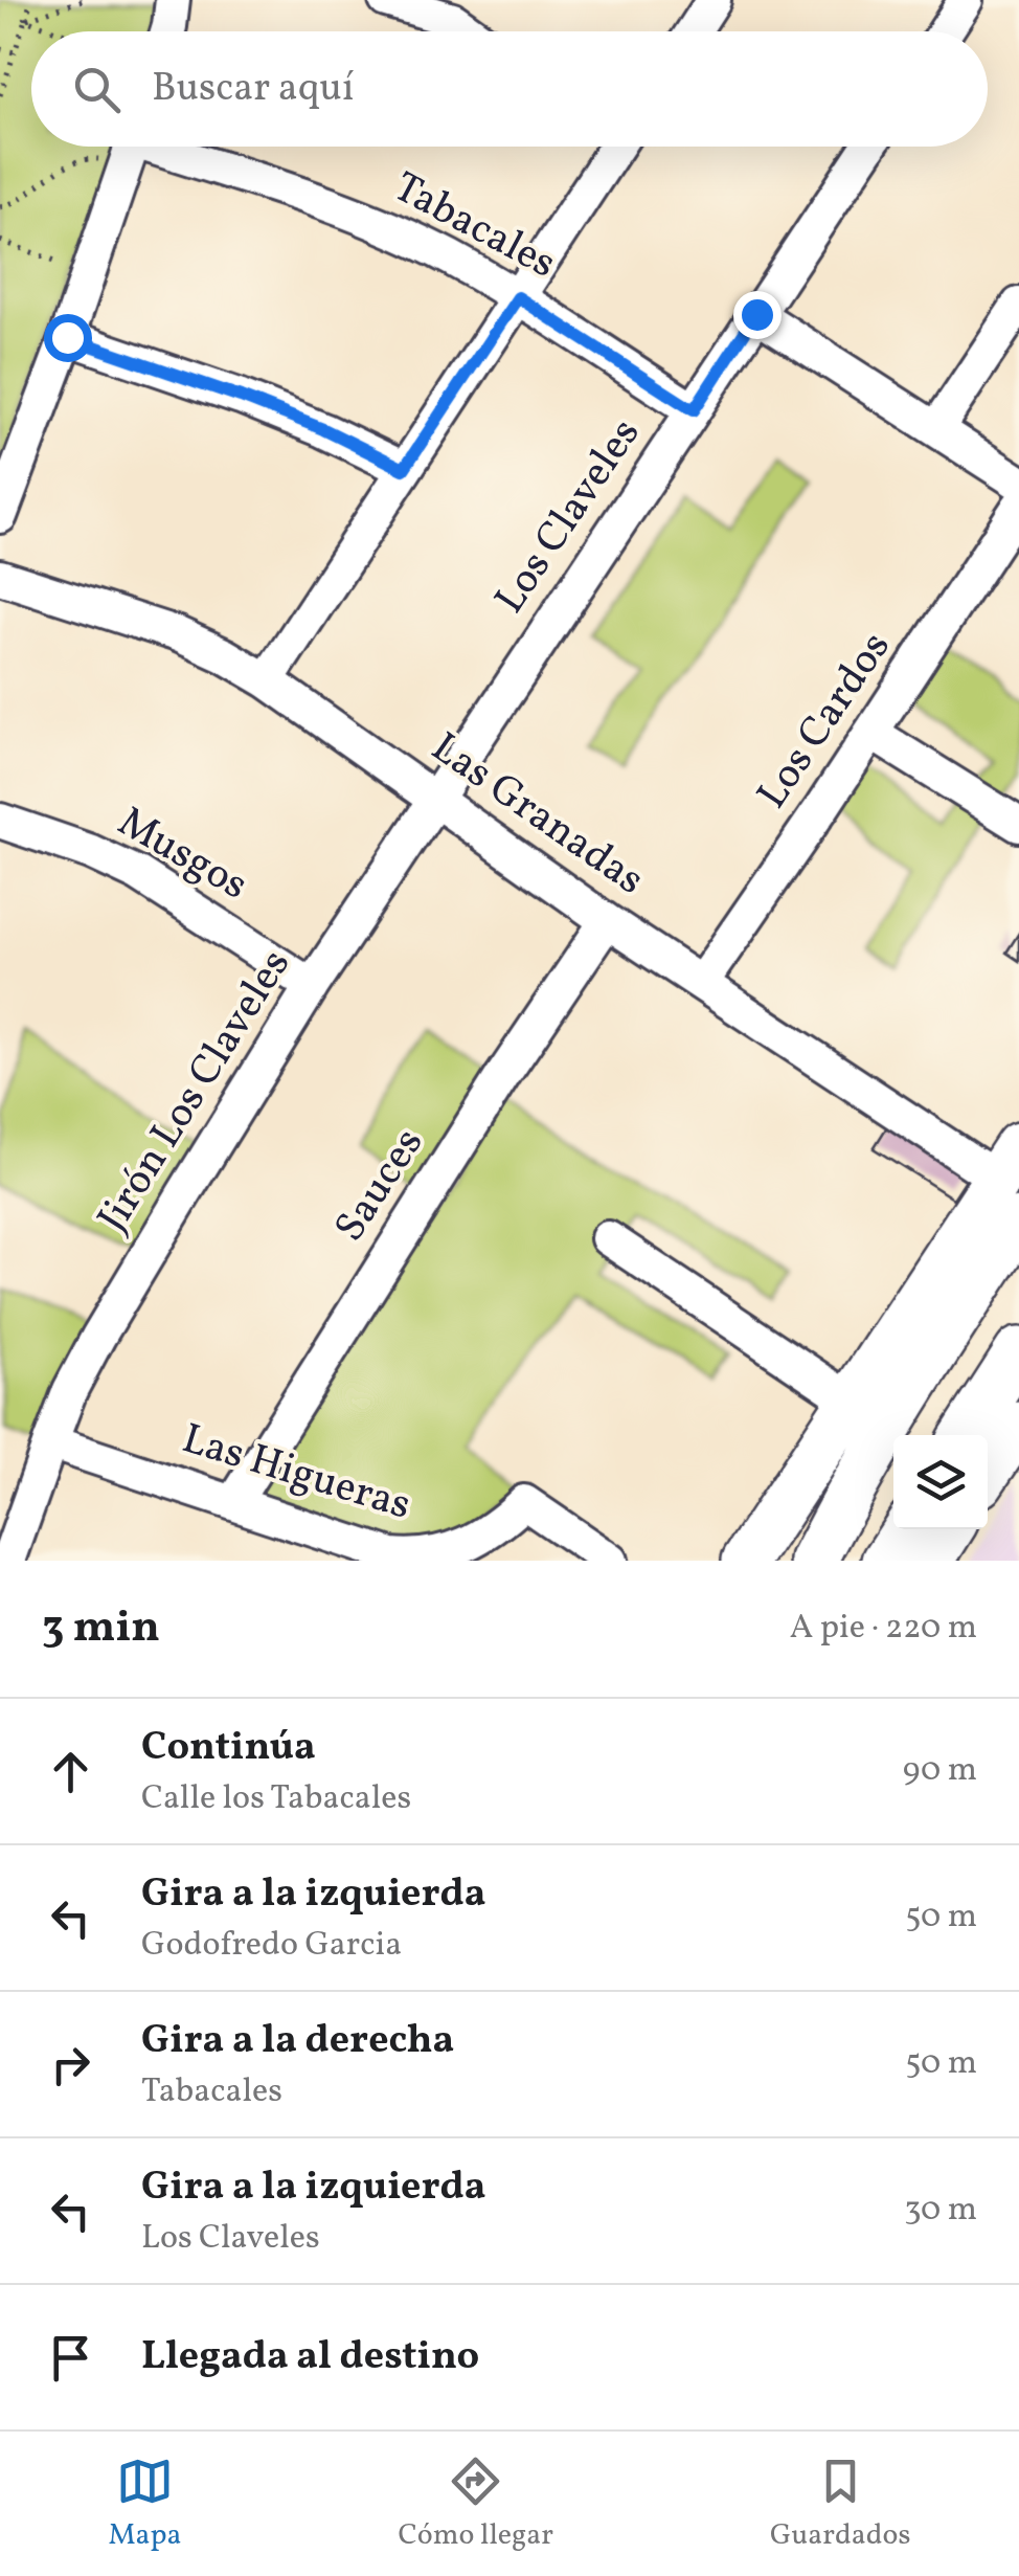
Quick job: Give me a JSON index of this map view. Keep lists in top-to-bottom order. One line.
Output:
{"streets":{"street":["Tabacales","Los Claveles","Los Cardos","Las Granadas","Musgos","Jirón Los Claveles","Sauces","Las Higueras"]},"crossings":[["Tabacales","Los Claveles"],["Los Claveles","Las Granadas"],["Los Claveles","Jirón Los Claveles"],["Los Cardos","Las Granadas"],["Las Granadas","Jirón Los Claveles"],["Las Granadas","Sauces"],["Musgos","Jirón Los Claveles"],["Jirón Los Claveles","Las Higueras"],["Sauces","Las Higueras"]],"page":{"search":"Buscar aquí","heading":["3 min","A pie · 220 m"],"list":[["Continúa","Calle los Tabacales","90 m"],["Gira a la izquierda","Godofredo Garcia","50 m"],["Gira a la derecha","Tabacales","50 m"],["Gira a la izquierda","Los Claveles","30 m"],"Llegada al destino"],"nav":["Mapa","Cómo llegar","Guardados"]}}
